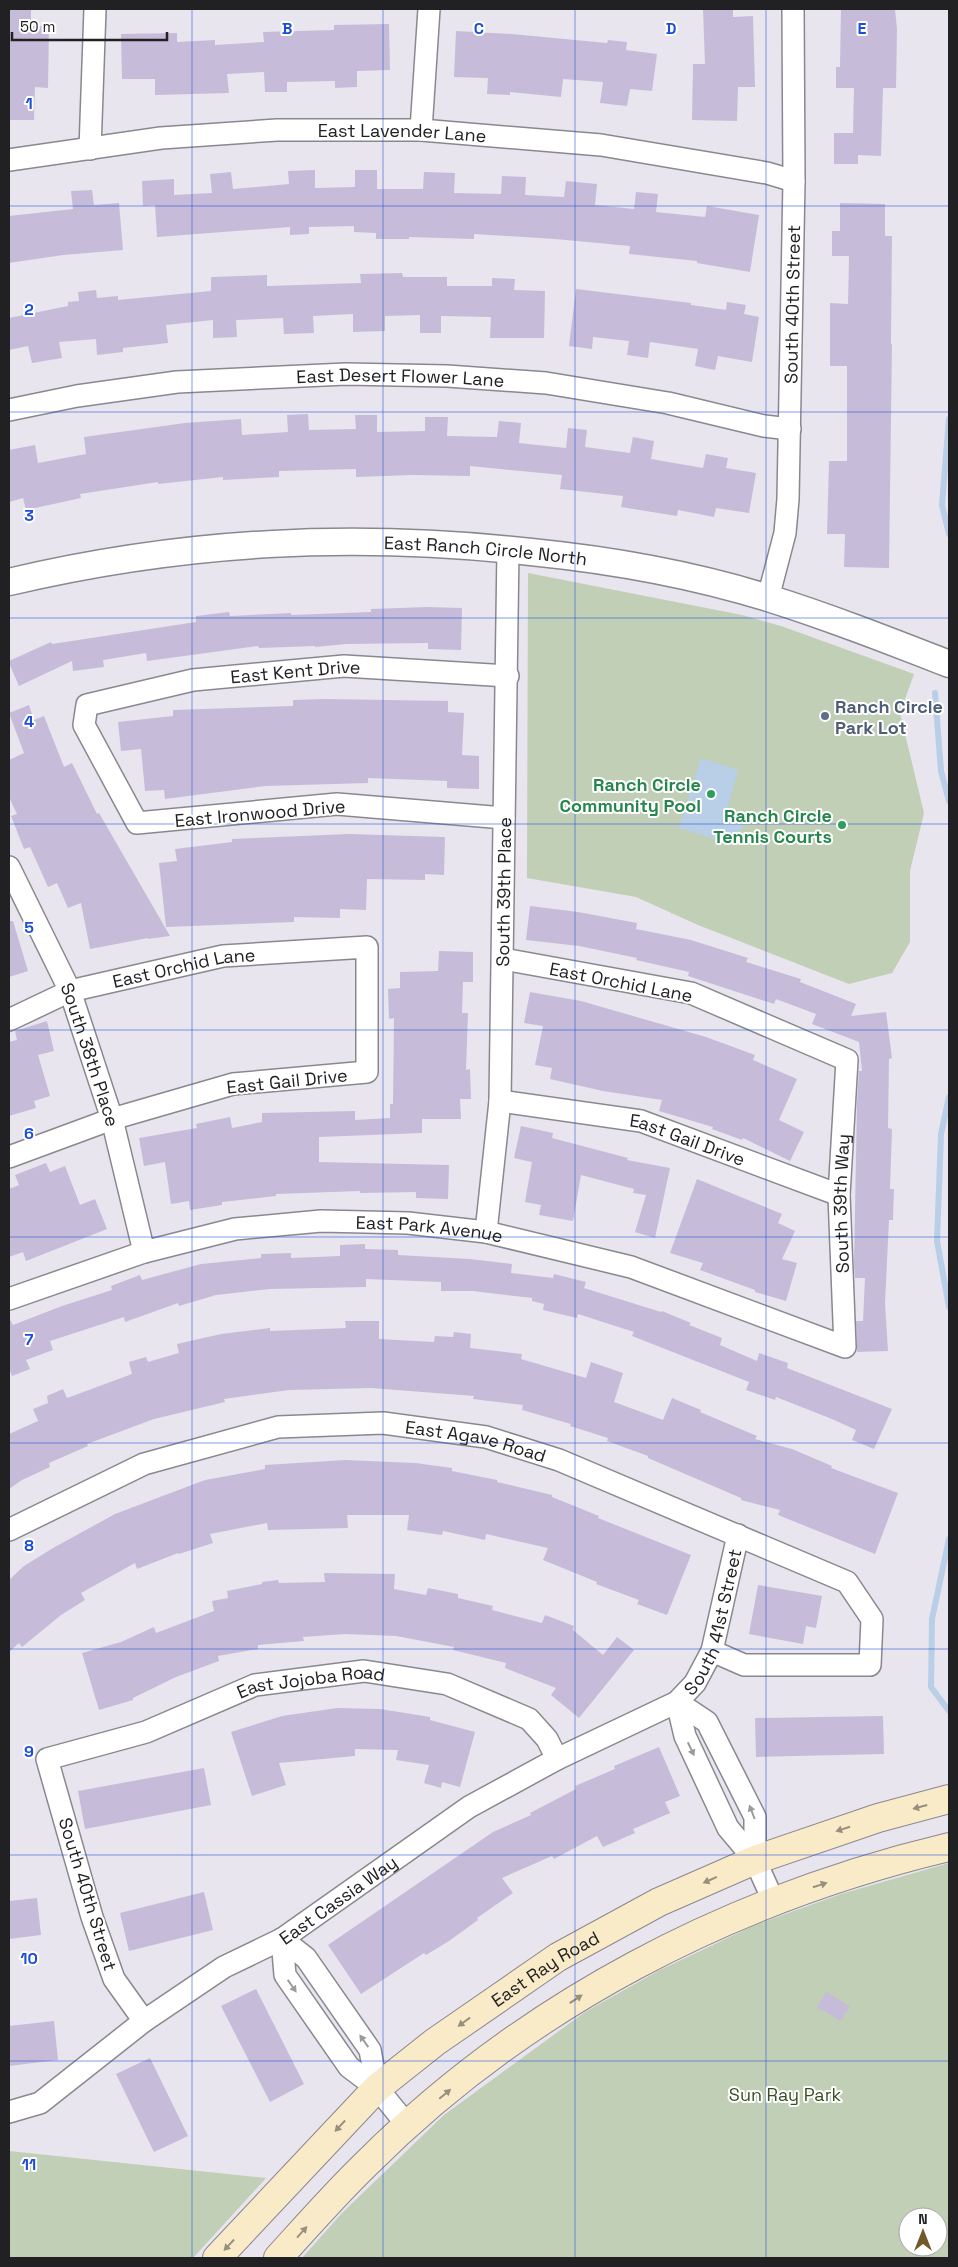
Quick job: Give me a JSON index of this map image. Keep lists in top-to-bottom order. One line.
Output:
{"streets":{"main road":["East Ray Road"],"street":["East Lavender Lane","South 40th Street","East Desert Flower Lane","East Ranch Circle North","East Kent Drive","East Ironwood Drive","South 39th Place","East Orchid Lane","South 38th Place","East Gail Drive","South 39th Way","East Park Avenue","East Agave Road","South 41st Street","East Jojoba Road","East Cassia Way"]},"crossings":[["East Lavender Lane","South 40th Street"],["South 40th Street","East Desert Flower Lane"],["South 40th Street","East Ranch Circle North"],["South 40th Street","East Jojoba Road"],["South 40th Street","East Cassia Way"],["East Ranch Circle North","South 39th Place"],["East Kent Drive","East Ironwood Drive"],["East Kent Drive","South 39th Place"],["East Ironwood Drive","South 39th Place"],["South 39th Place","East Orchid Lane"],["South 39th Place","East Gail Drive"],["South 39th Place","East Park Avenue"],["East Orchid Lane","South 38th Place"],["East Orchid Lane","East Gail Drive"],["East Orchid Lane","South 39th Way"],["South 38th Place","East Gail Drive"],["South 38th Place","East Park Avenue"],["East Gail Drive","South 39th Way"],["South 39th Way","East Park Avenue"],["East Agave Road","South 41st Street"],["South 41st Street","East Cassia Way"],["South 41st Street","East Ray Road"],["East Jojoba Road","East Cassia Way"]],"parks":["Sun Ray Park"],"places":["Ranch Circle Park Lot","Ranch Circle Community Pool","Ranch Circle Tennis Courts"],"scale_bar":"50 m","north":"top","grid":{"columns":["B","C","D","E"],"rows":["1","2","3","4","5","6","7","8","9","10","11"]}}
